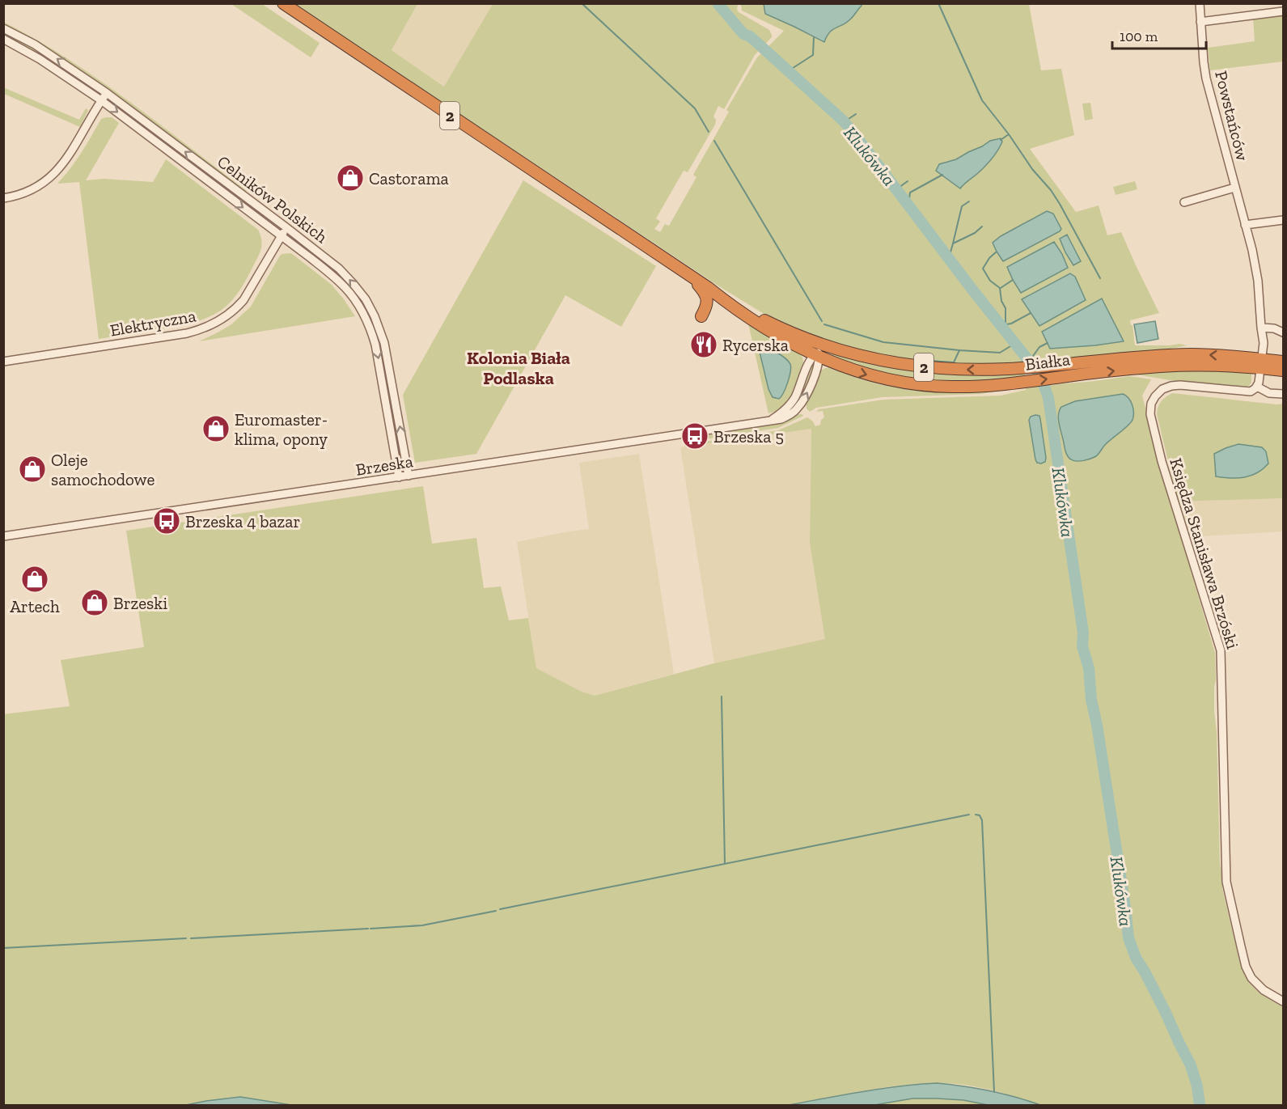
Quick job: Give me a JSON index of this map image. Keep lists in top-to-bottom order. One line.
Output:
{"streets":{"highway":["2","Białka"],"street":["Powstańców","Celników Polskich","Elektryczna","Brzeska","Księdza Stanisława Brzóski"]},"crossings":[["2","Białka"],["2","Brzeska"],["Powstańców","Białka"],["Celników Polskich","Elektryczna"],["Celników Polskich","Brzeska"],["Białka","Brzeska"]],"districts":["Kolonia Biała Podlaska"],"water":["Klukówka"],"places":{"shop":["Castorama","Euromaster- klima, opony","Oleje samochodowe","Artech","Brzeski"],"restaurant":["Rycerska"],"bus stop":["Brzeska 5","Brzeska 4 bazar"]},"scale_bar":"100 m"}
